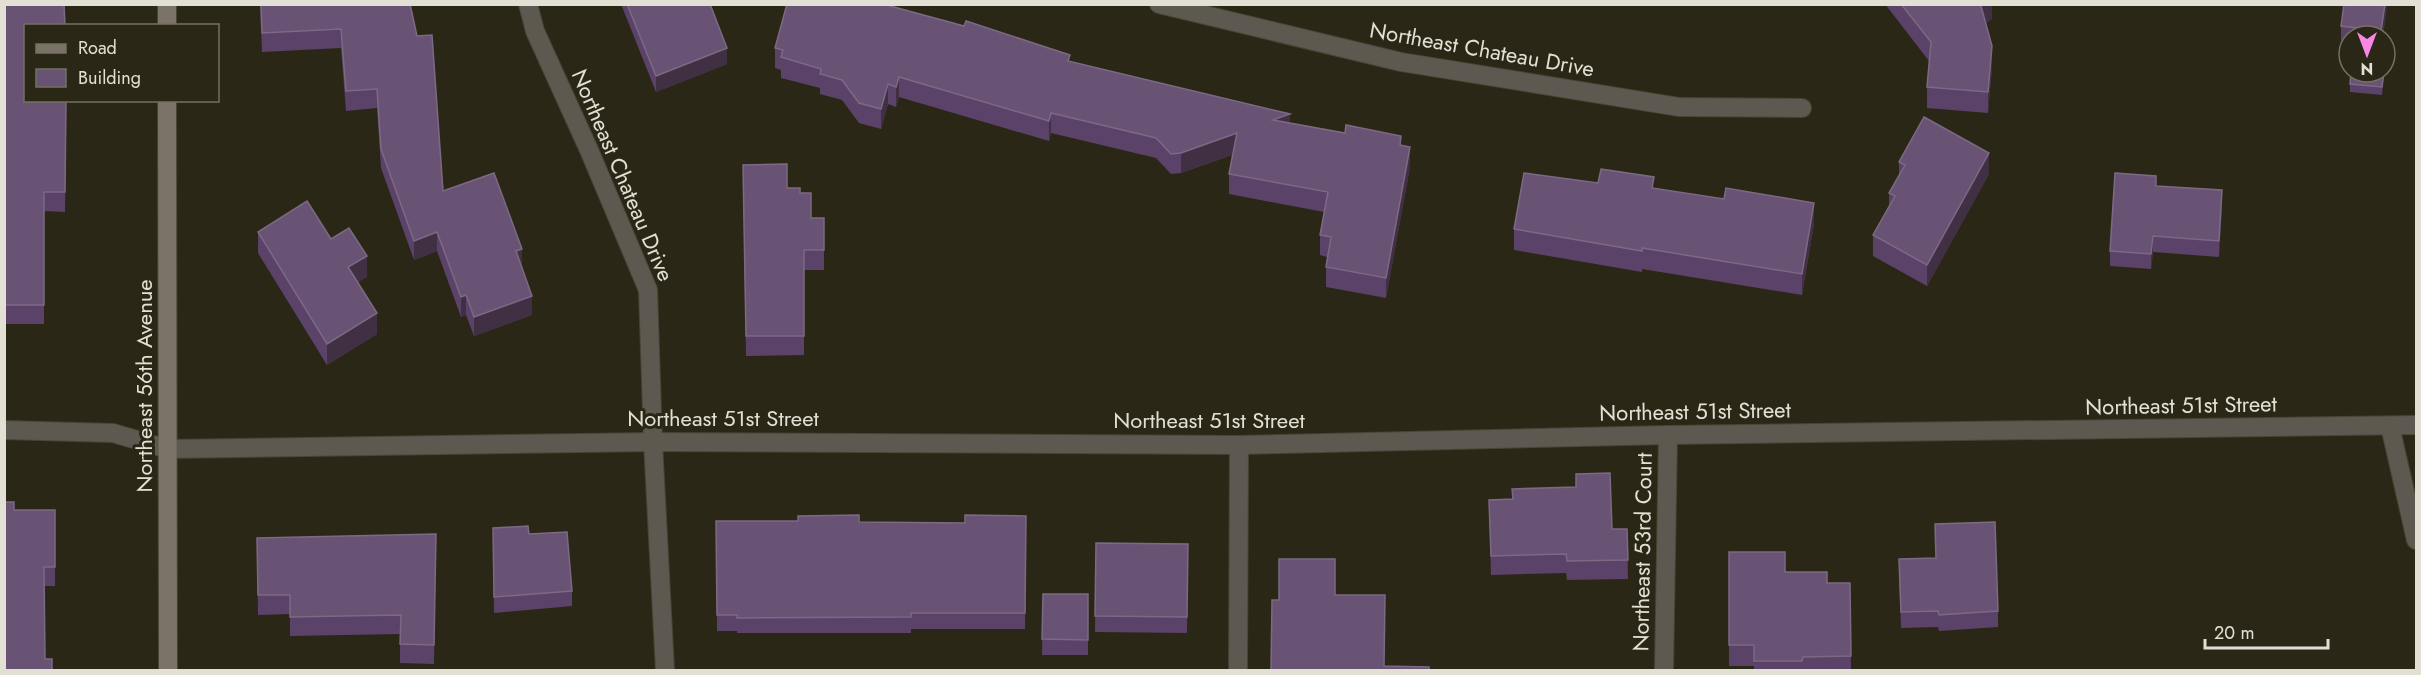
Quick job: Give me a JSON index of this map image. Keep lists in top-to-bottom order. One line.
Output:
{"streets":{"street":["Northeast Chateau Drive","Northeast 56th Avenue","Northeast 51st Street","Northeast 53rd Court"]},"crossings":[["Northeast Chateau Drive","Northeast 51st Street"],["Northeast 56th Avenue","Northeast 51st Street"],["Northeast 51st Street","Northeast 53rd Court"]],"legend":["Road","Building"],"scale_bar":"20 m","north":"bottom"}
